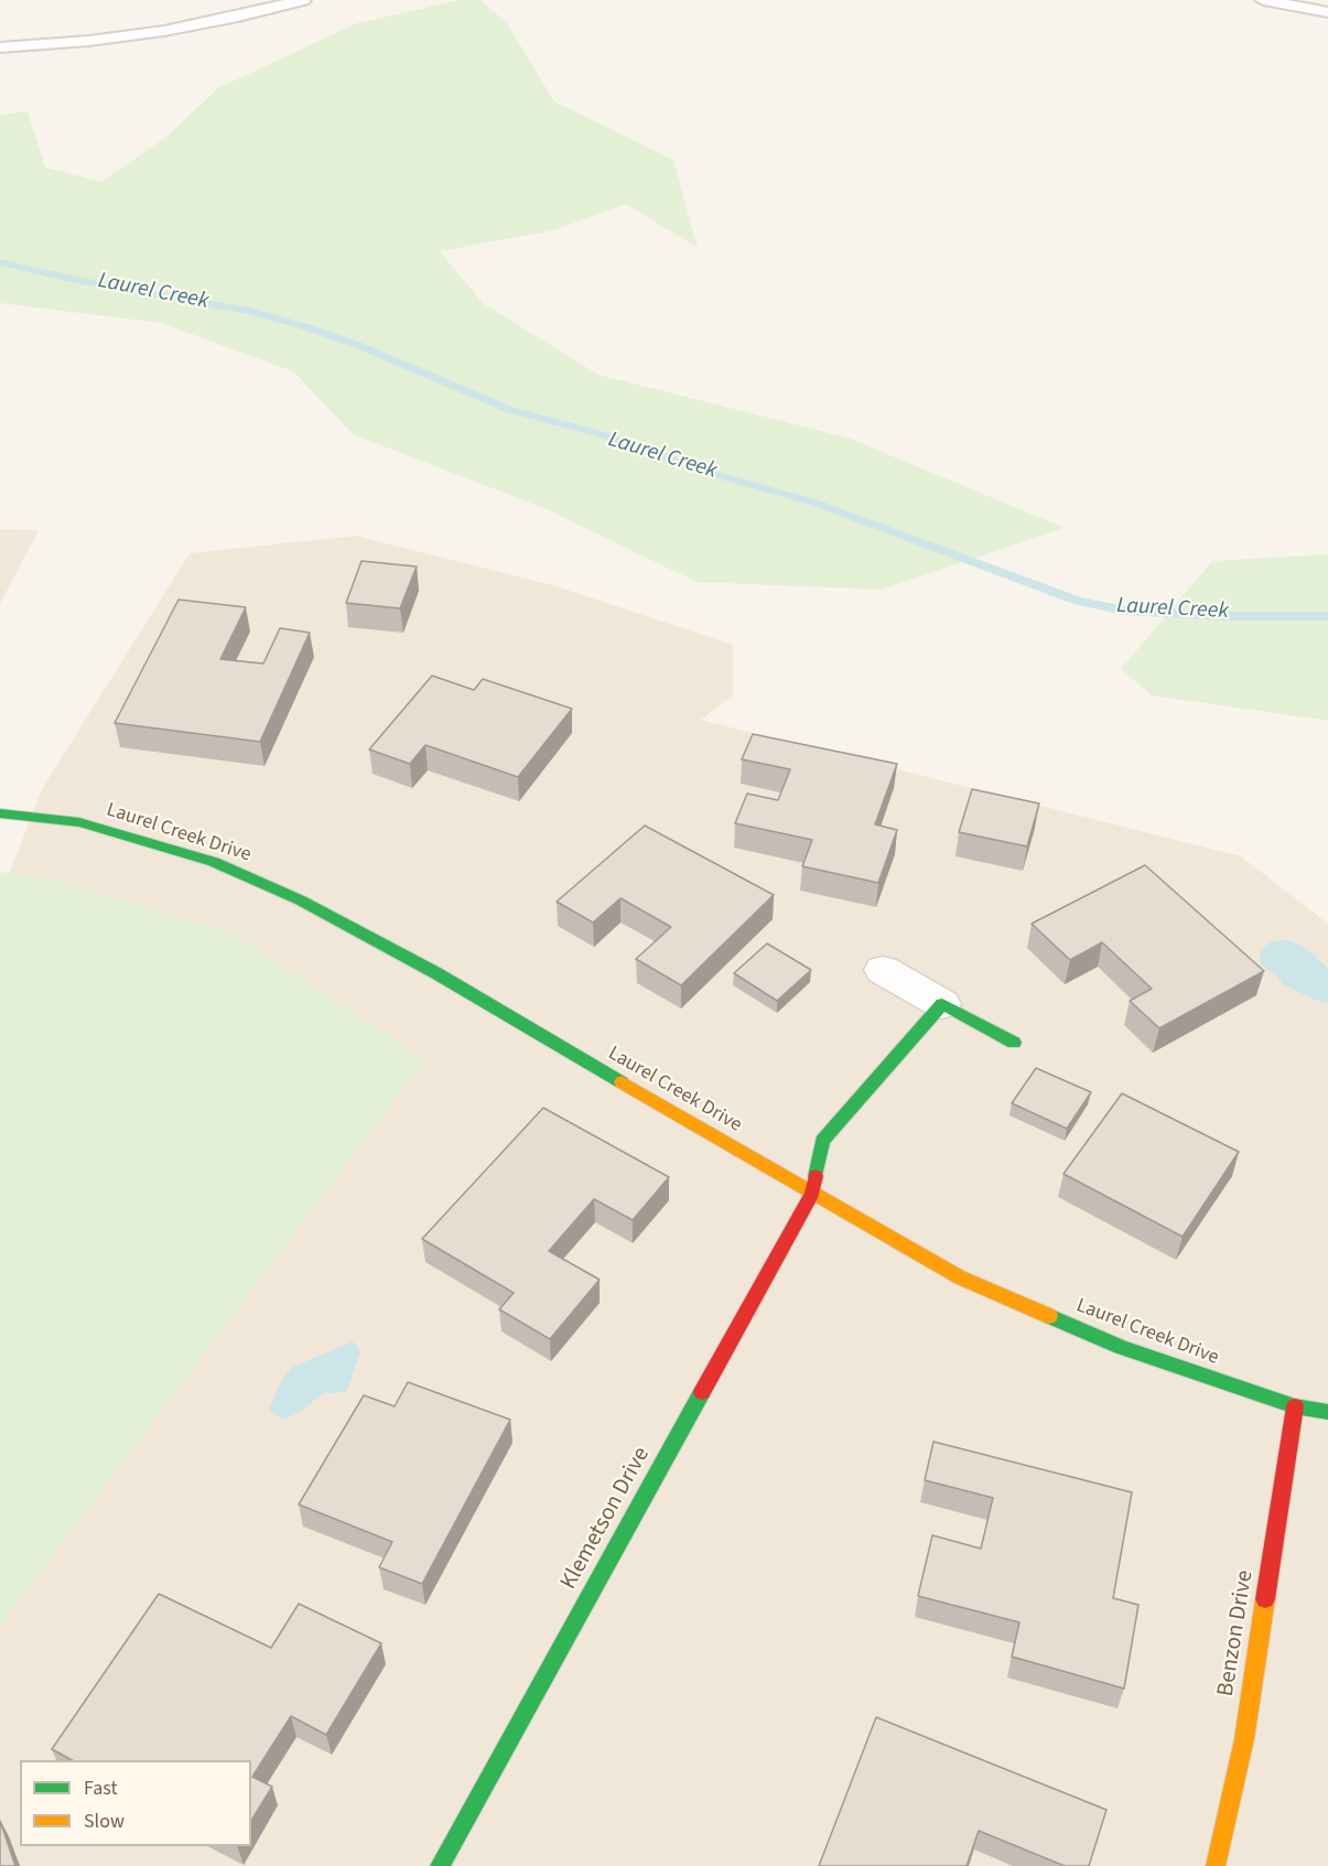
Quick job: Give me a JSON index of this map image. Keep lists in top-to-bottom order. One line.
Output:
{"streets":{"street":["Laurel Creek Drive","Klemetson Drive","Benzon Drive"]},"crossings":[["Laurel Creek Drive","Klemetson Drive"],["Laurel Creek Drive","Benzon Drive"]],"water":["Laurel Creek"],"legend":["Fast","Slow"]}
